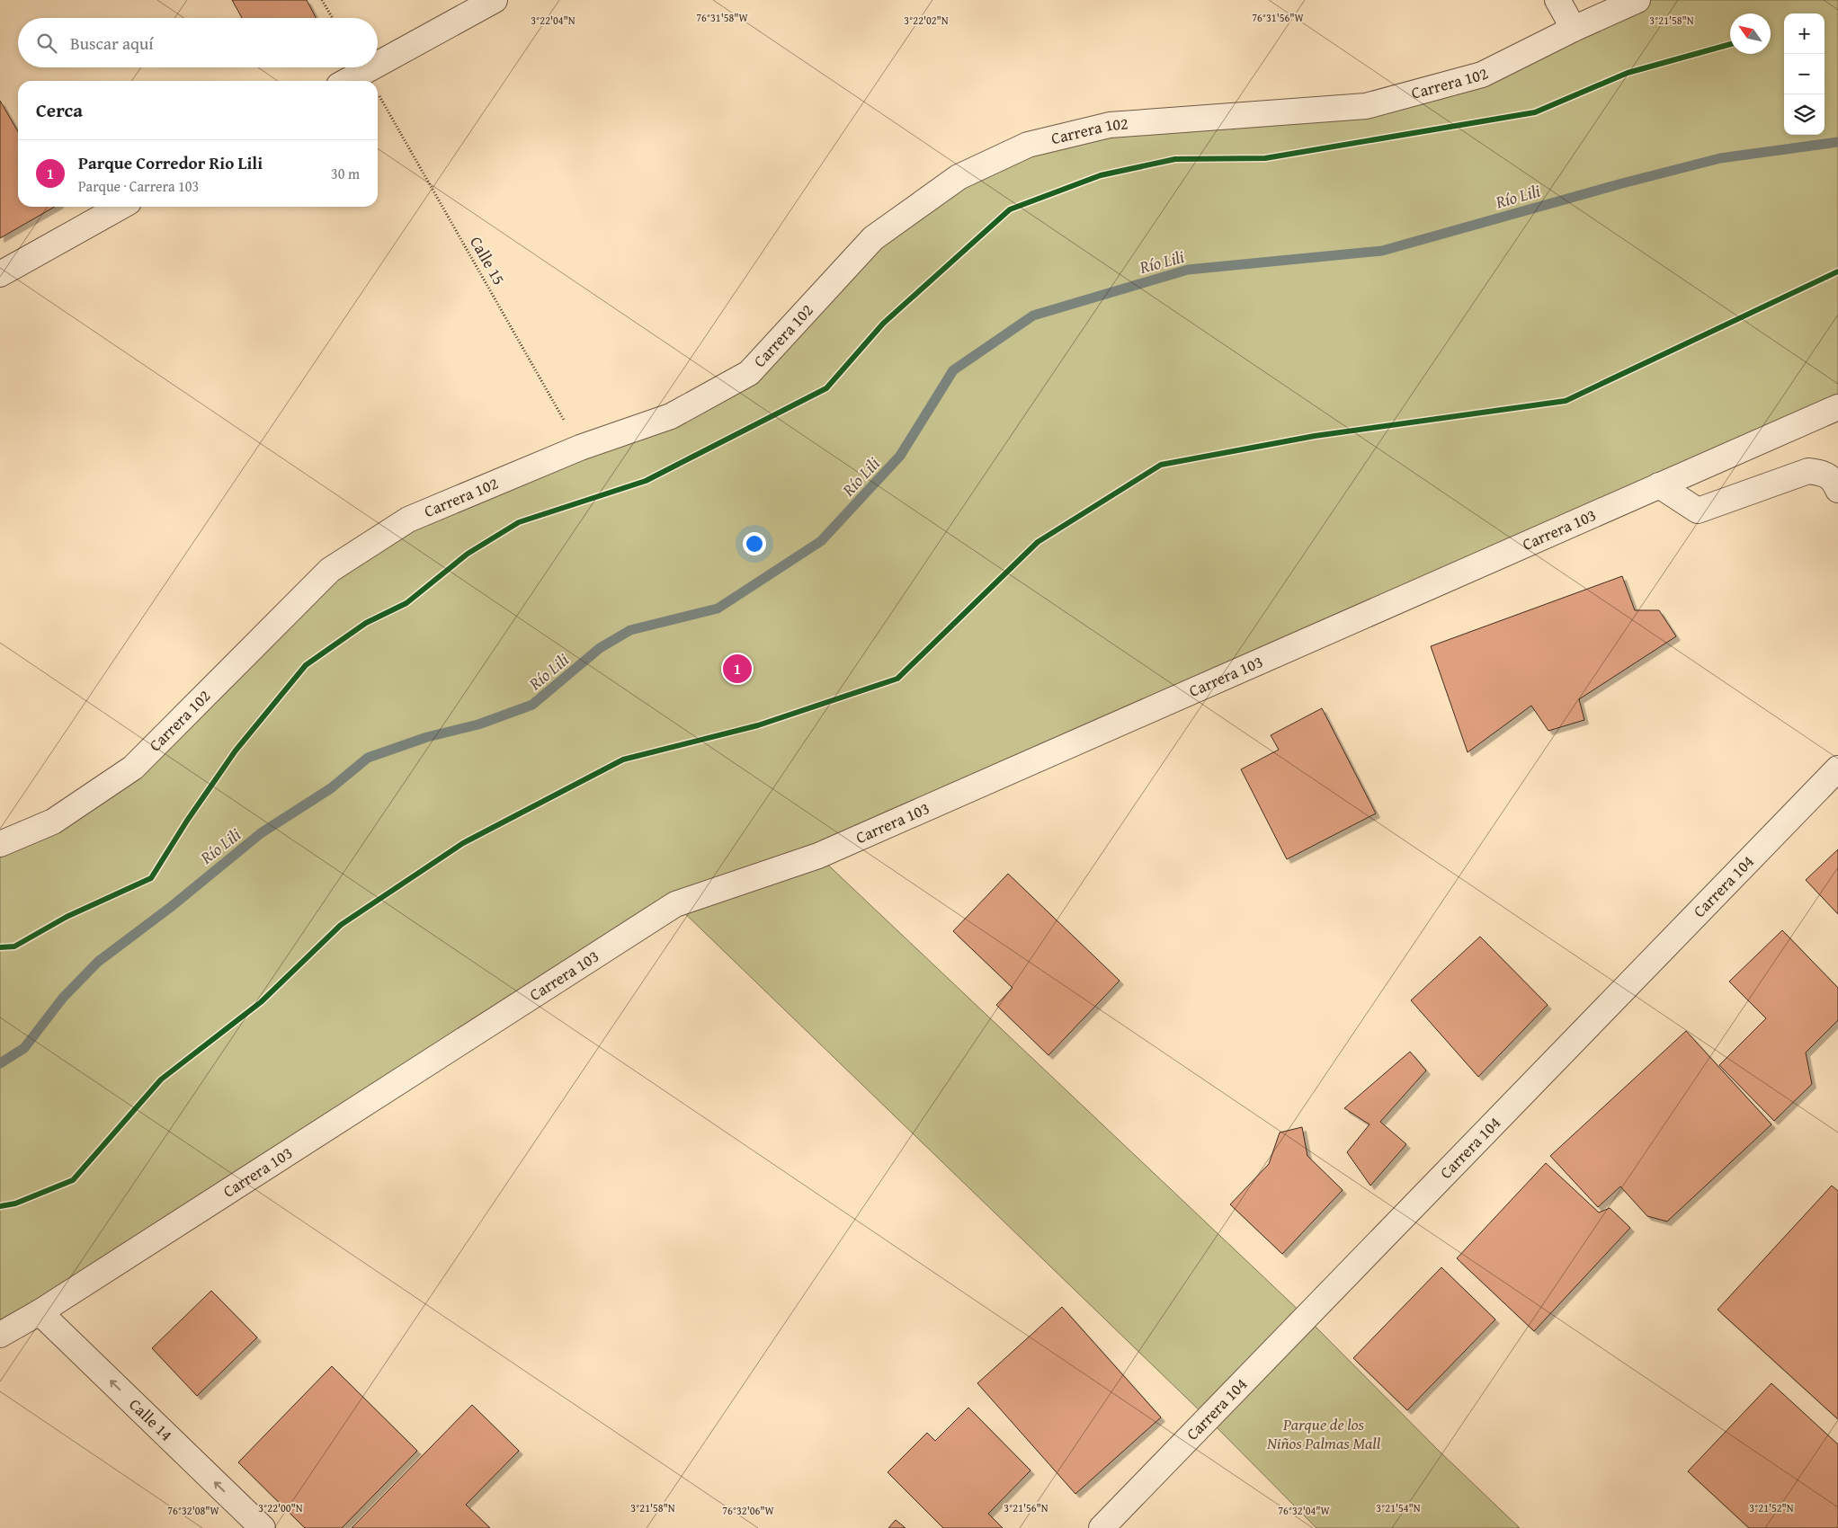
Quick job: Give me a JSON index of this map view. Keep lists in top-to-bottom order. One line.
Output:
{"streets":{"street":["Carrera 102","Carrera 103","Carrera 104","Calle 14"],"path":["Calle 15"]},"crossings":[["Carrera 102","Calle 15"],["Carrera 103","Calle 14"]],"one_way":["Calle 14"],"water":["Río Lili"],"parks":["Parque de los Niños Palmas Mall"],"north":"top left","page":{"map_buttons":["+","−"],"search":"Buscar aquí","heading":"Cerca","list":[{"mark":"1","name":"Parque Corredor Rio Lili","note":"Parque · Carrera 103","value":"30 m"}],"pins":"1"},"coordinates":["76°31'58\"W","76°31'56\"W","3°22'04\"N","3°22'02\"N","3°21'58\"N","3°22'00\"N","3°21'56\"N","3°21'54\"N","3°21'52\"N","76°32'08\"W","76°32'06\"W","76°32'04\"W"]}
